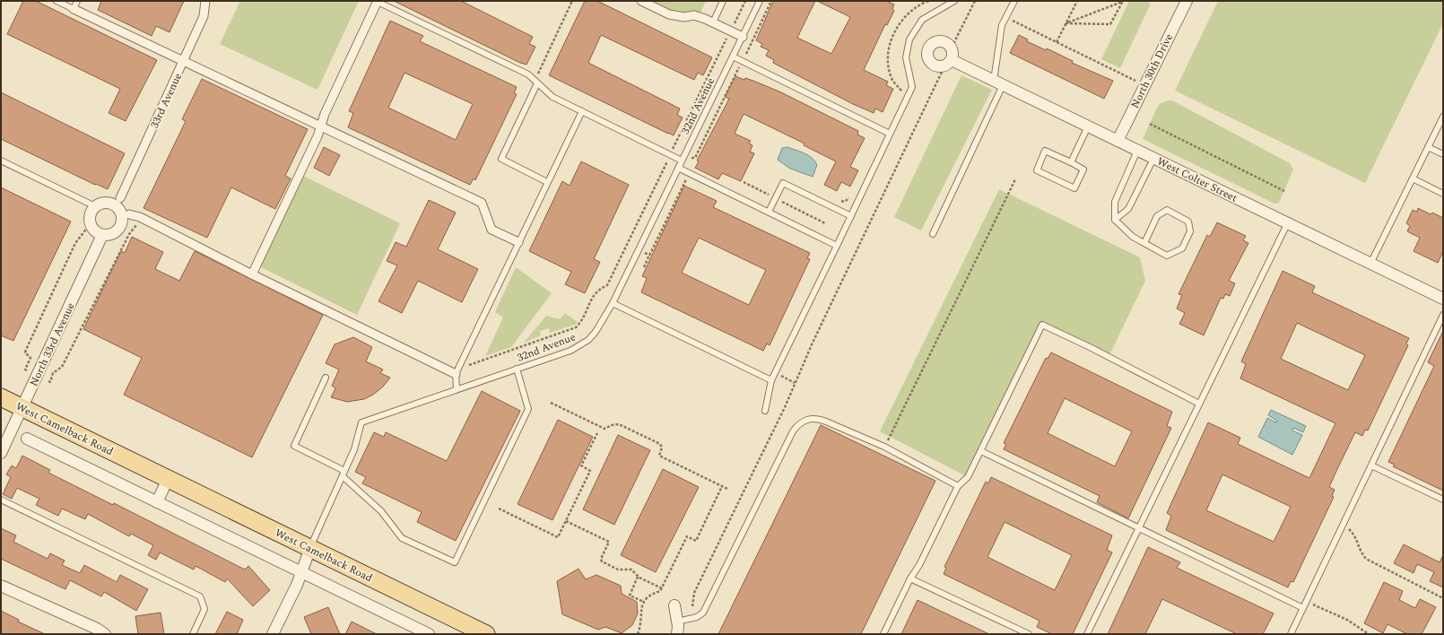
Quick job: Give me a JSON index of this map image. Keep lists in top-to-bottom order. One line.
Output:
{"streets":{"main road":["West Camelback Road"],"street":["North 30th Drive","33rd Avenue","West Colter Street","North 33rd Avenue"],"lane":["32nd Avenue"]},"crossings":[["North 30th Drive","West Colter Street"],["32nd Avenue","West Camelback Road"],["North 33rd Avenue","West Camelback Road"]]}
